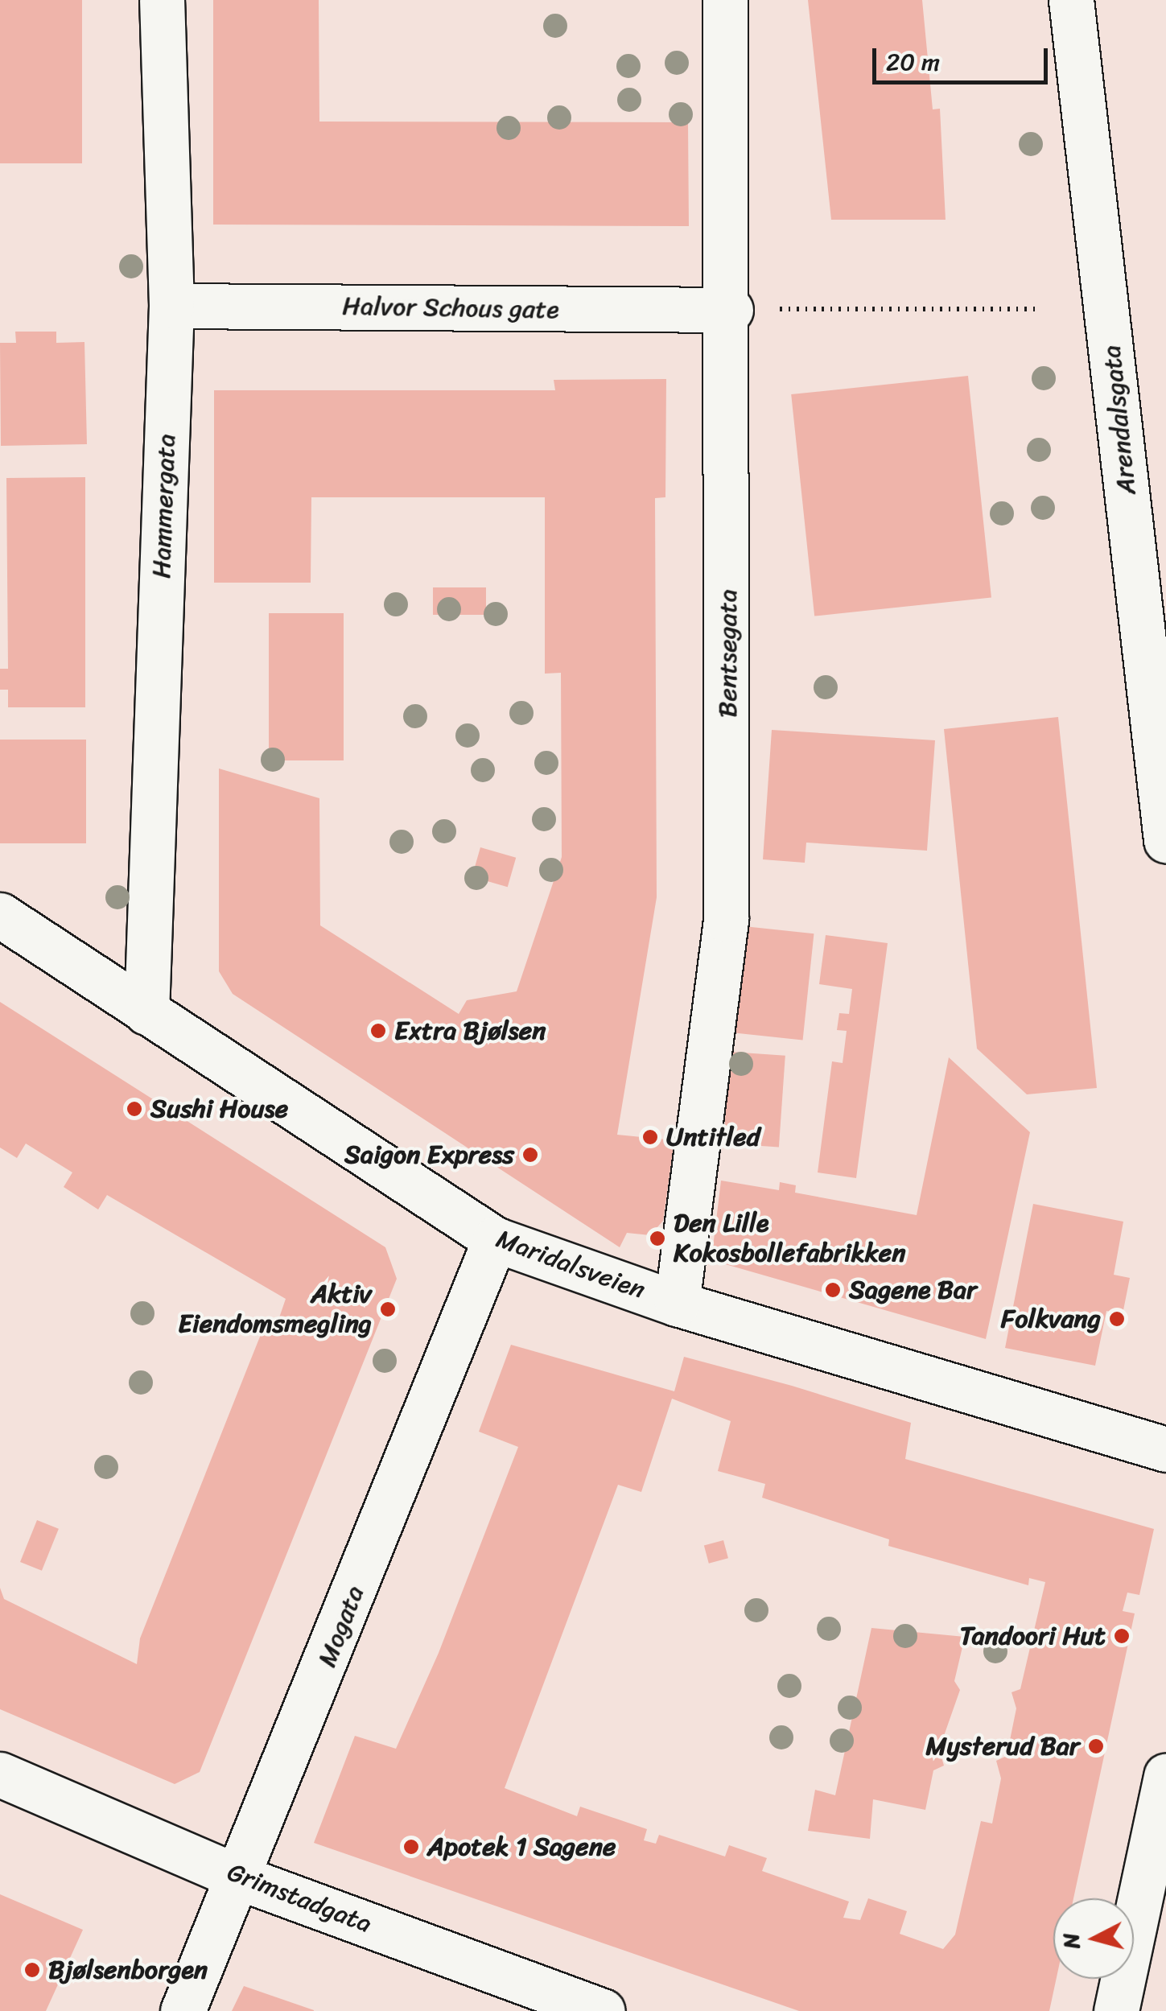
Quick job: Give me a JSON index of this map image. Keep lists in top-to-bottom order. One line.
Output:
{"streets":{"street":["Halvor Schous gate","Arendalsgata","Hammergata","Bentsegata","Maridalsveien","Mogata","Grimstadgata"]},"crossings":[["Halvor Schous gate","Hammergata"],["Halvor Schous gate","Bentsegata"],["Hammergata","Maridalsveien"],["Bentsegata","Maridalsveien"],["Maridalsveien","Mogata"],["Mogata","Grimstadgata"]],"places":["Extra Bjølsen","Sushi House","Untitled","Saigon Express","Den Lille Kokosbollefabrikken","Sagene Bar","Aktiv Eiendomsmegling","Folkvang","Tandoori Hut","Mysterud Bar","Apotek 1 Sagene","Bjølsenborgen"],"scale_bar":"20 m","north":"left"}
